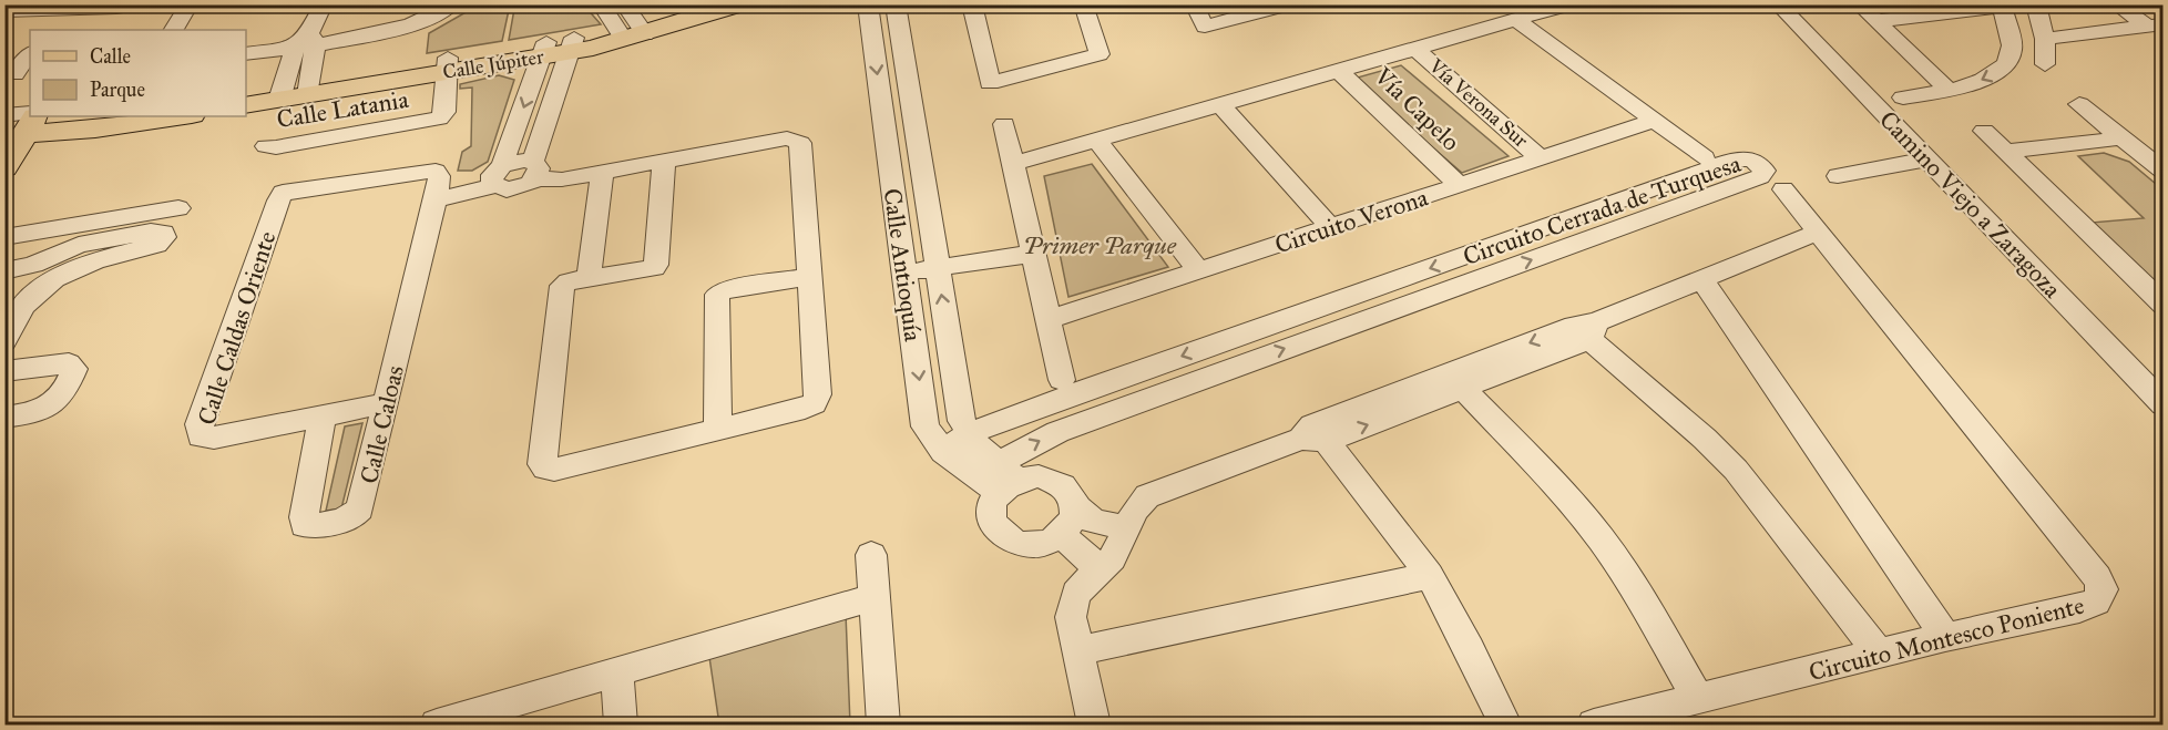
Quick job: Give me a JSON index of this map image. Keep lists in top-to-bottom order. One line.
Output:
{"streets":{"main road":["Calle Júpiter"],"street":["Vía Verona Sur","Calle Latania","Vía Capelo","Camino Viejo a Zaragoza","Circuito Cerrada de Turquesa","Circuito Verona","Calle Antioquía","Calle Caldas Oriente","Calle Caloas","Circuito Montesco Poniente"]},"crossings":[["Calle Júpiter","Calle Latania"],["Vía Verona Sur","Circuito Verona"],["Vía Capelo","Circuito Verona"],["Circuito Cerrada de Turquesa","Calle Antioquía"],["Calle Caldas Oriente","Calle Caloas"]],"parks":["Primer Parque"],"legend":["Calle","Parque"]}
